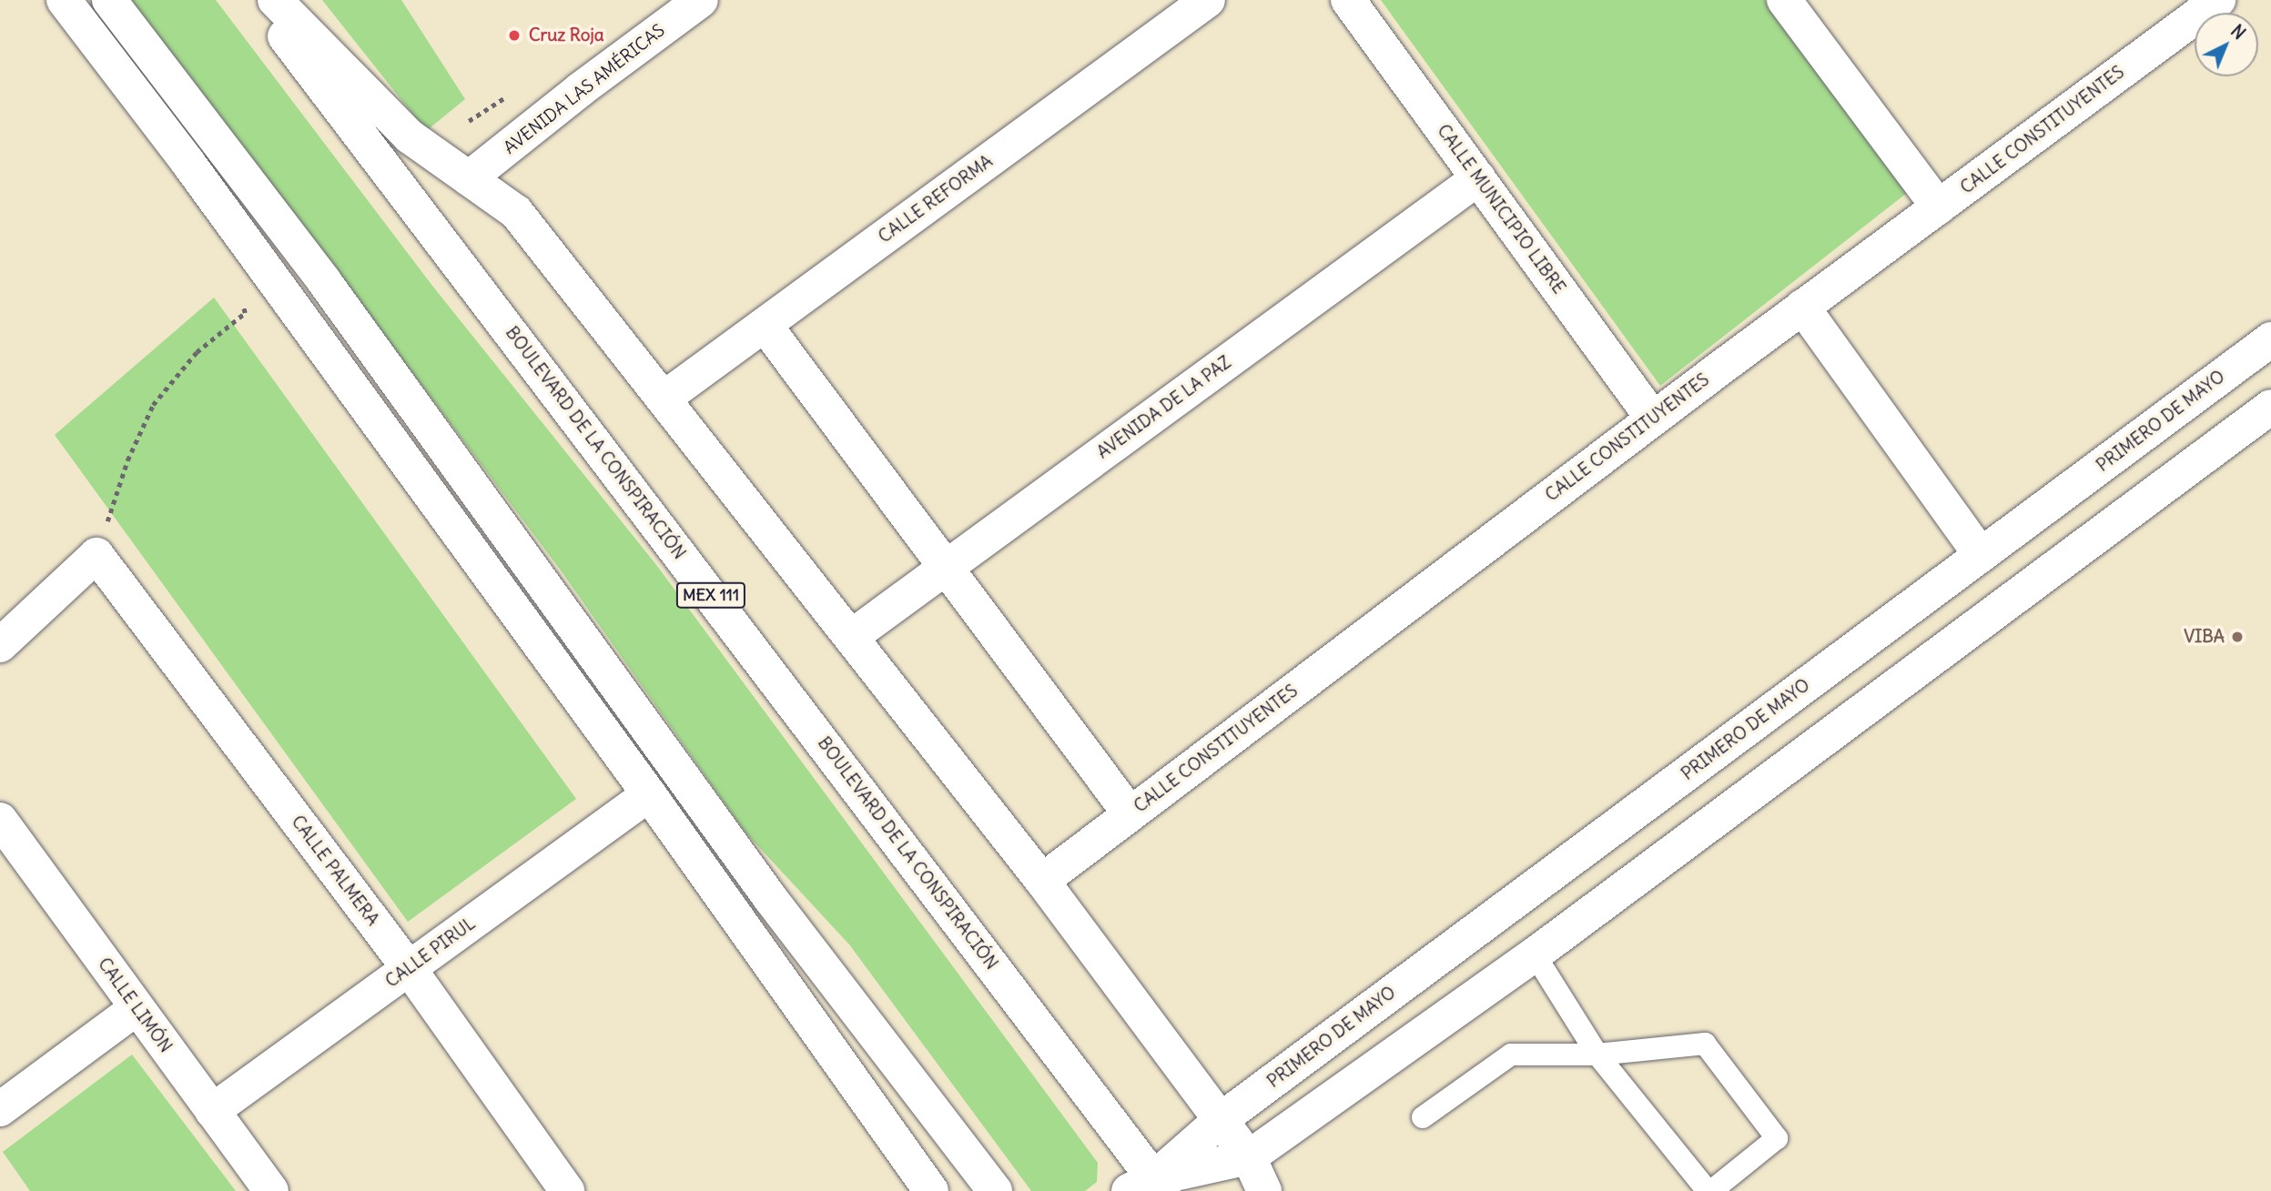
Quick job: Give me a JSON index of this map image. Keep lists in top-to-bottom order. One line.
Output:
{"streets":{"street":["AVENIDA LAS AMÉRICAS","CALLE CONSTITUYENTES","CALLE REFORMA","CALLE MUNICIPIO LIBRE","AVENIDA DE LA PAZ","PRIMERO DE MAYO","BOULEVARD DE LA CONSPIRACIÓN","MEX 111","CALLE PALMERA","CALLE PIRUL","CALLE LIMÓN"]},"crossings":[["CALLE CONSTITUYENTES","CALLE MUNICIPIO LIBRE"],["CALLE MUNICIPIO LIBRE","AVENIDA DE LA PAZ"],["PRIMERO DE MAYO","BOULEVARD DE LA CONSPIRACIÓN"],["CALLE PALMERA","CALLE PIRUL"],["CALLE PIRUL","CALLE LIMÓN"]],"places":["Cruz Roja","VIBA"],"north":"top right"}
